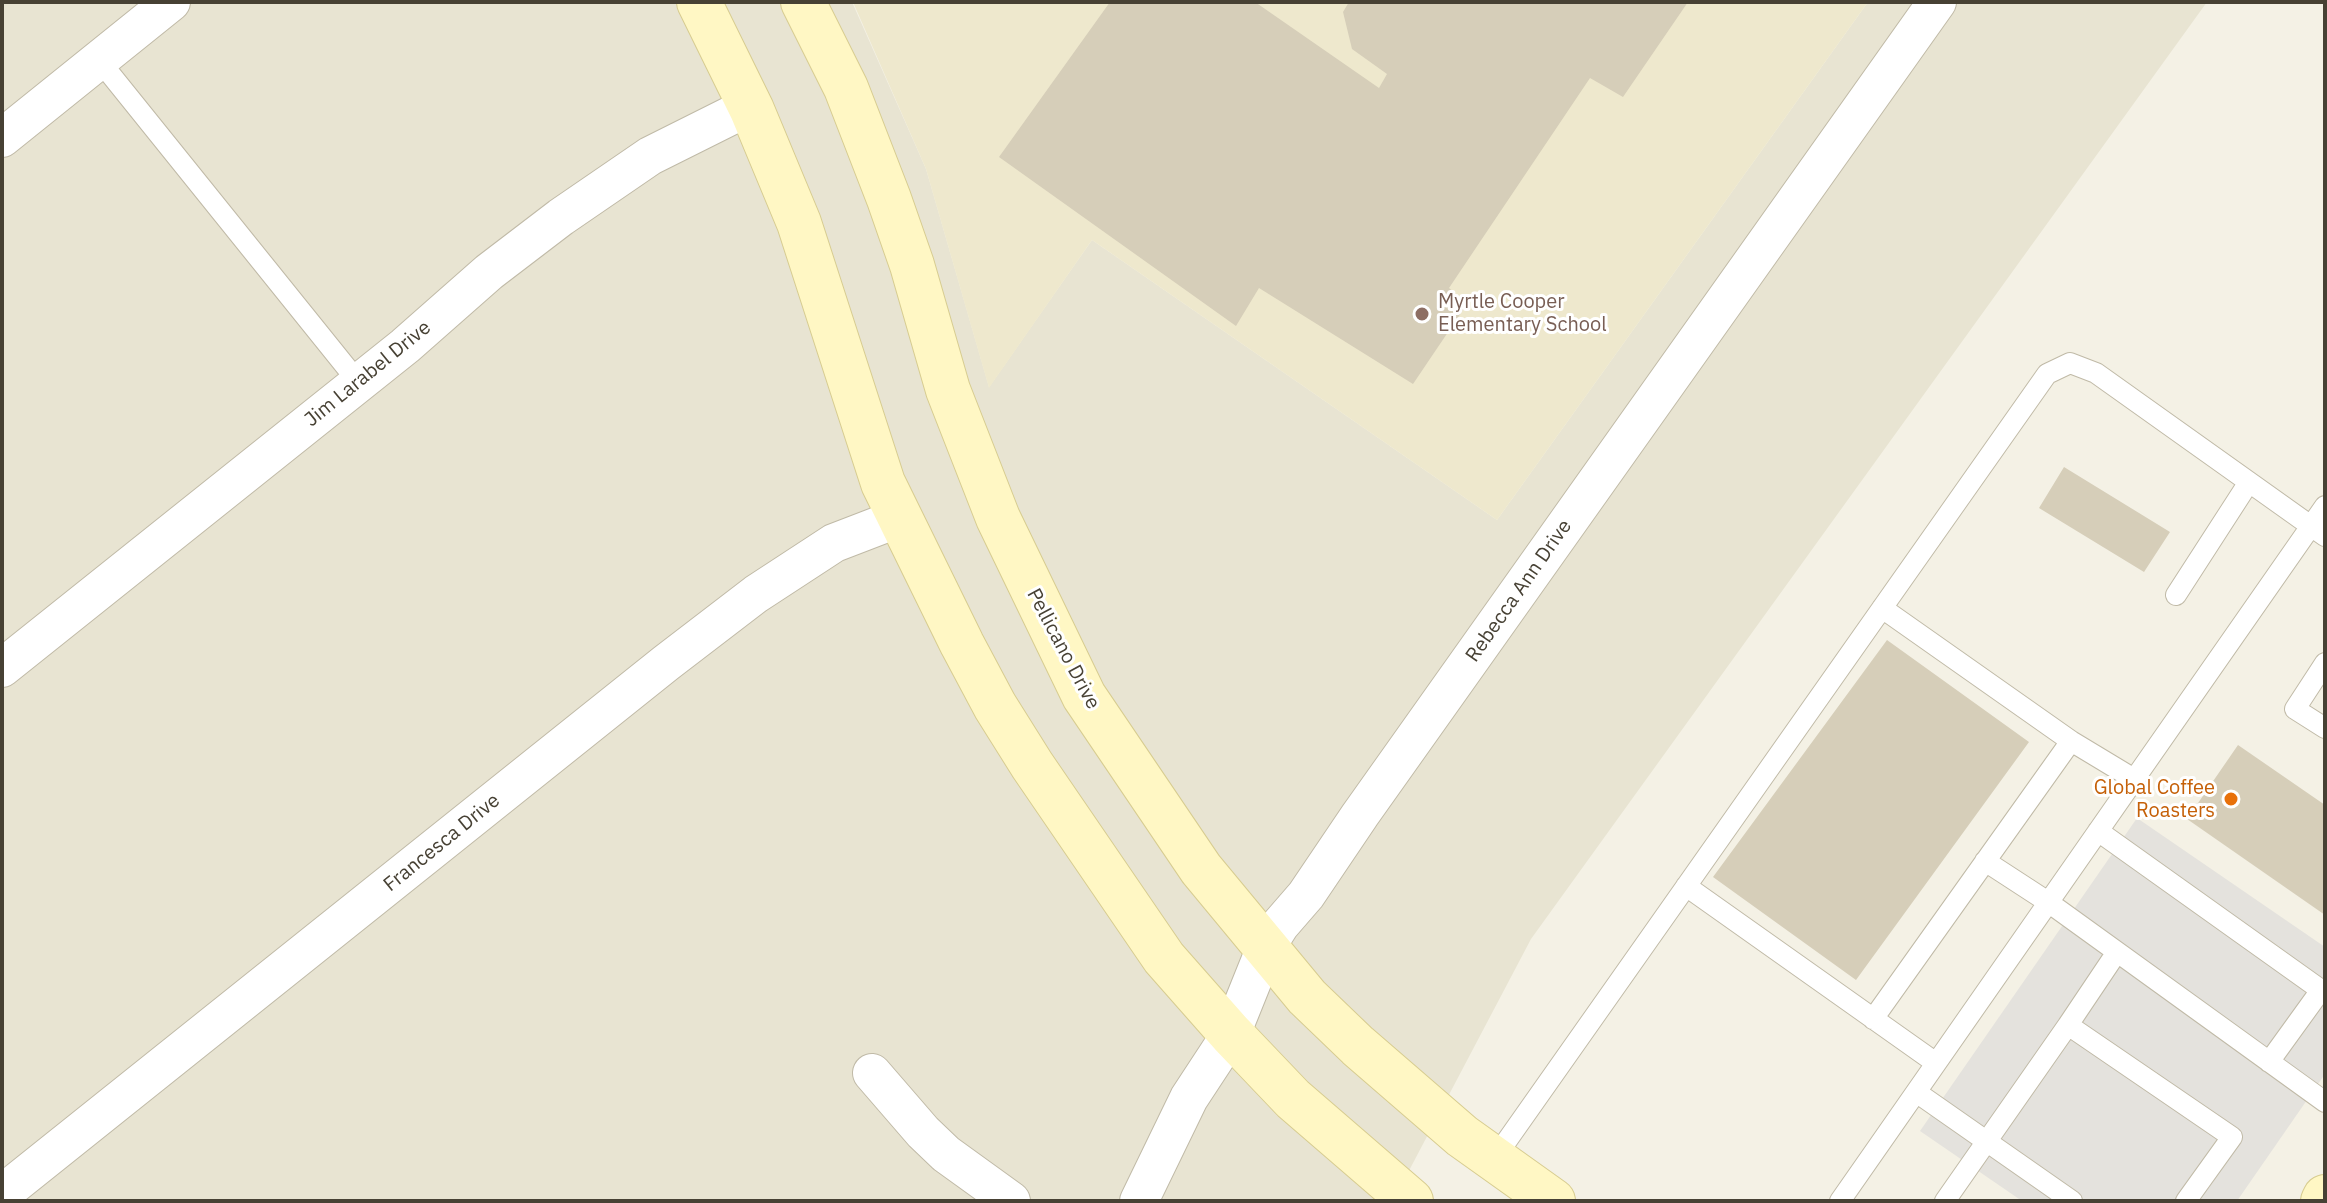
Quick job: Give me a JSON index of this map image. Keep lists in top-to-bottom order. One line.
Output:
{"streets":{"main road":["Pellicano Drive"],"street":["Jim Larabel Drive","Rebecca Ann Drive","Francesca Drive"]},"crossings":[["Rebecca Ann Drive","Pellicano Drive"]],"places":["Myrtle Cooper Elementary School","Global Coffee Roasters"]}
